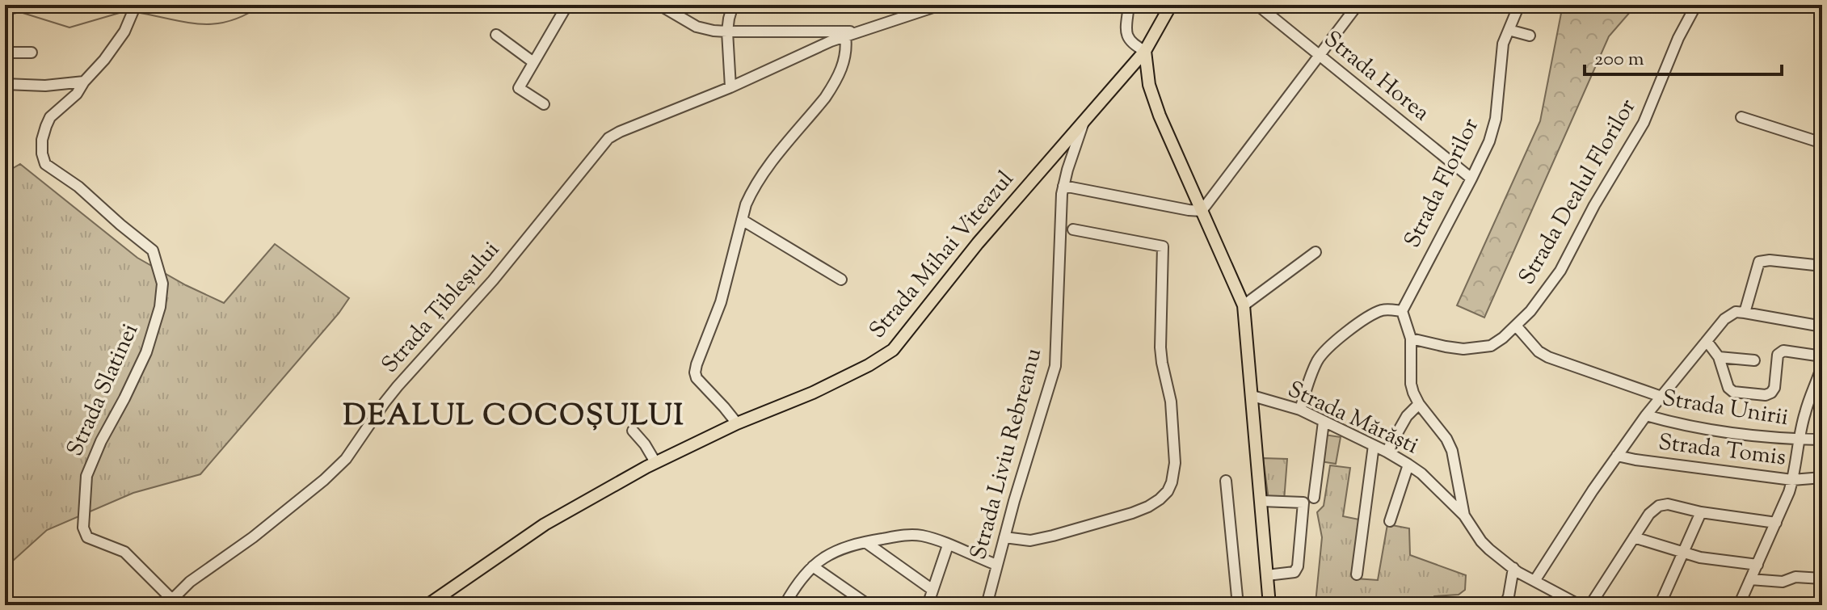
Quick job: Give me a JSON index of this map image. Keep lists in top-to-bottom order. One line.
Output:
{"streets":{"main road":["Strada Mihai Viteazul"],"street":["Strada Horea","Strada Florilor","Strada Dealul Florilor","Strada Țibleșului","Strada Slatinei","Strada Unirii","Strada Mărăști","Strada Tomis","Strada Liviu Rebreanu"]},"crossings":[["Strada Horea","Strada Florilor"],["Strada Mihai Viteazul","Strada Liviu Rebreanu"],["Strada Țibleșului","Strada Slatinei"],["Strada Unirii","Strada Tomis"]],"districts":["DEALUL COCOȘULUI"],"scale_bar":"200 m"}
